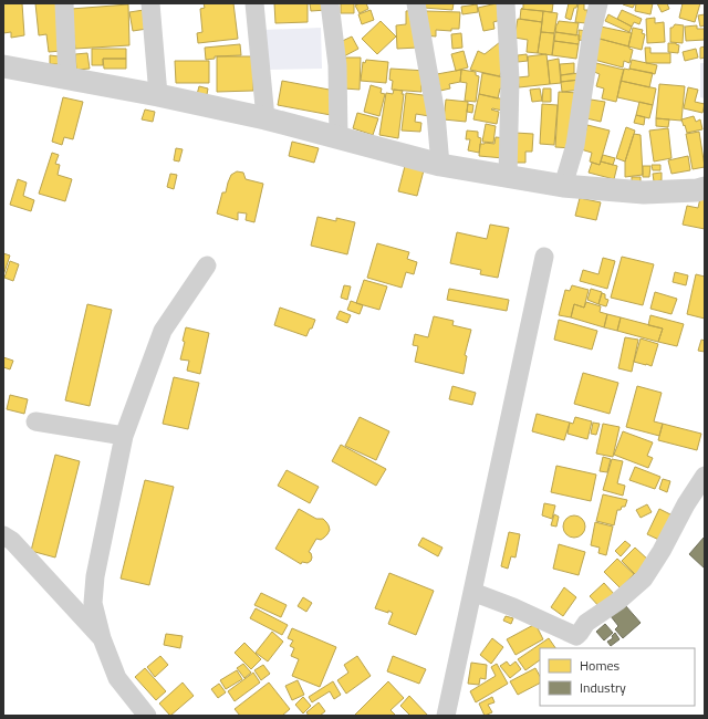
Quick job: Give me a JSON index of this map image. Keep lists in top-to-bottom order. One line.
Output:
{"legend":["Homes","Industry"]}
